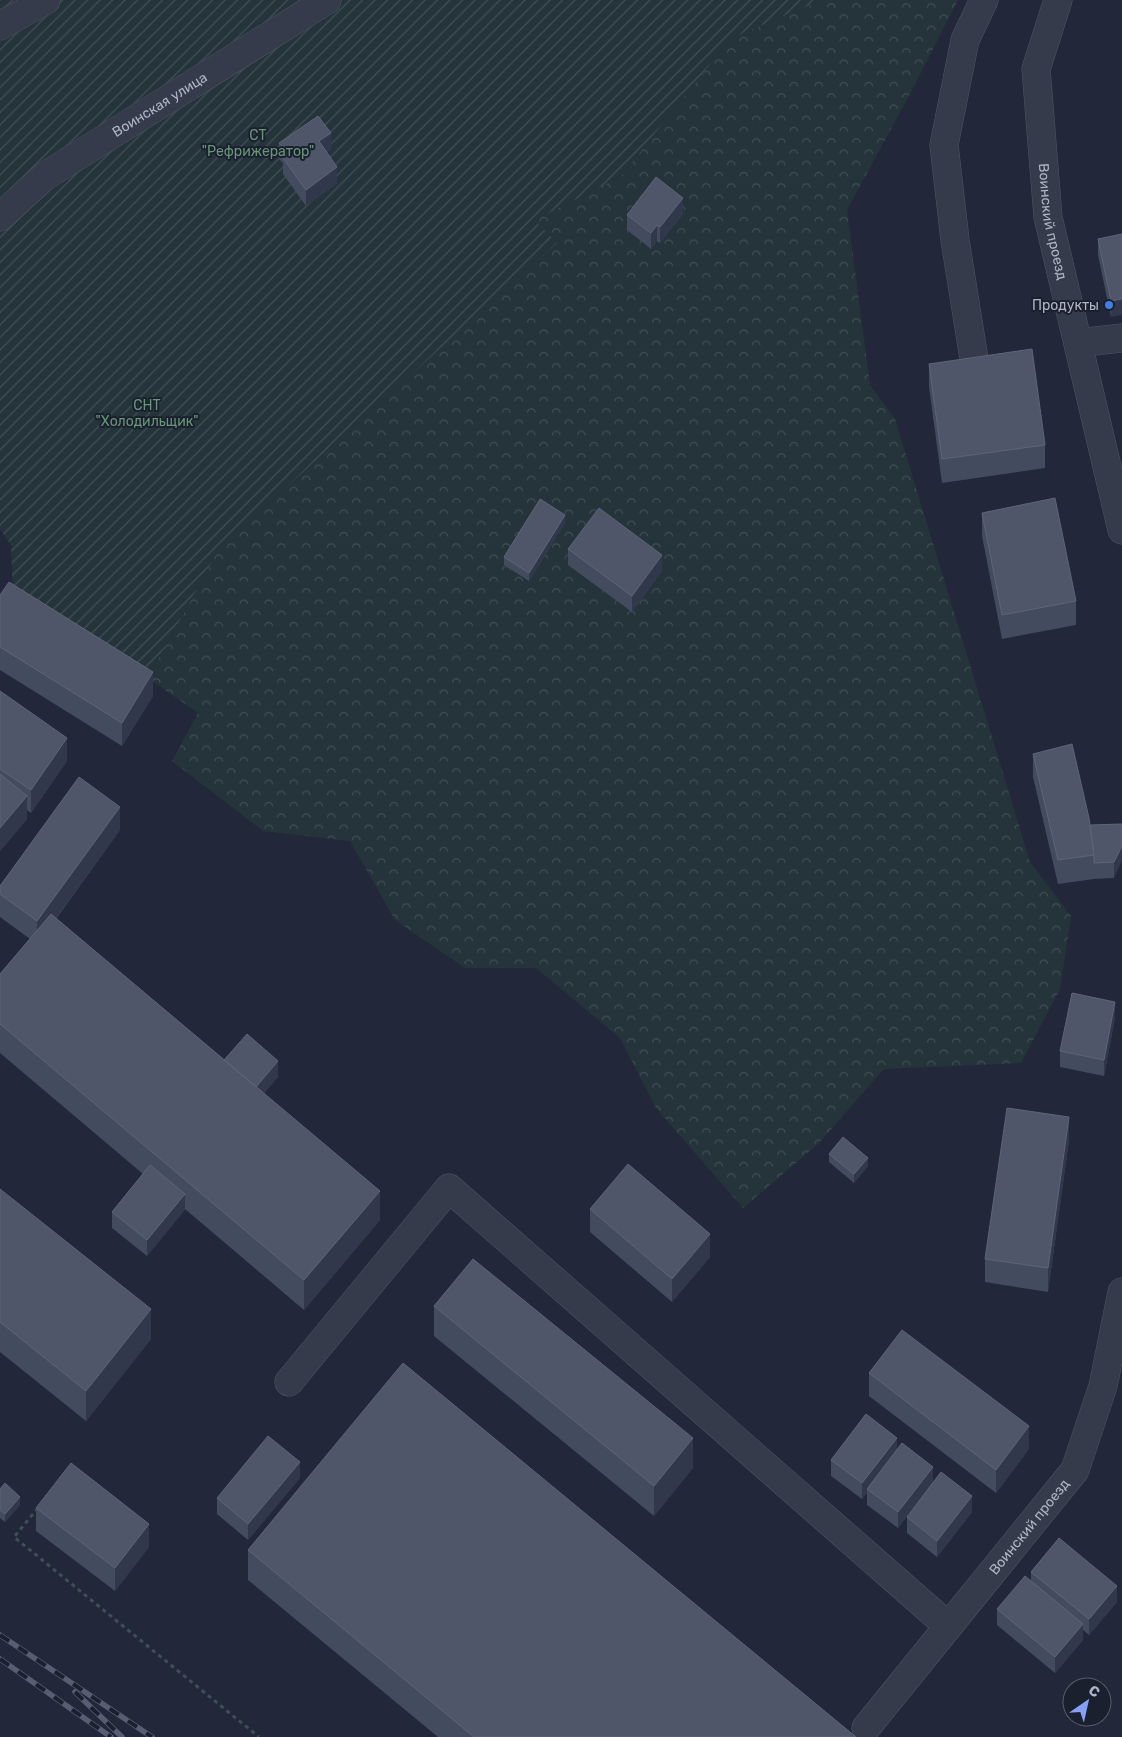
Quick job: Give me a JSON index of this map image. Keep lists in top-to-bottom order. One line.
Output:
{"streets":{"street":["Воинская улица","Воинский проезд"]},"parks":["СТ \"Рефрижератор\"","СНТ \"Холодильщик\""],"places":["Продукты"],"north":"top right"}
